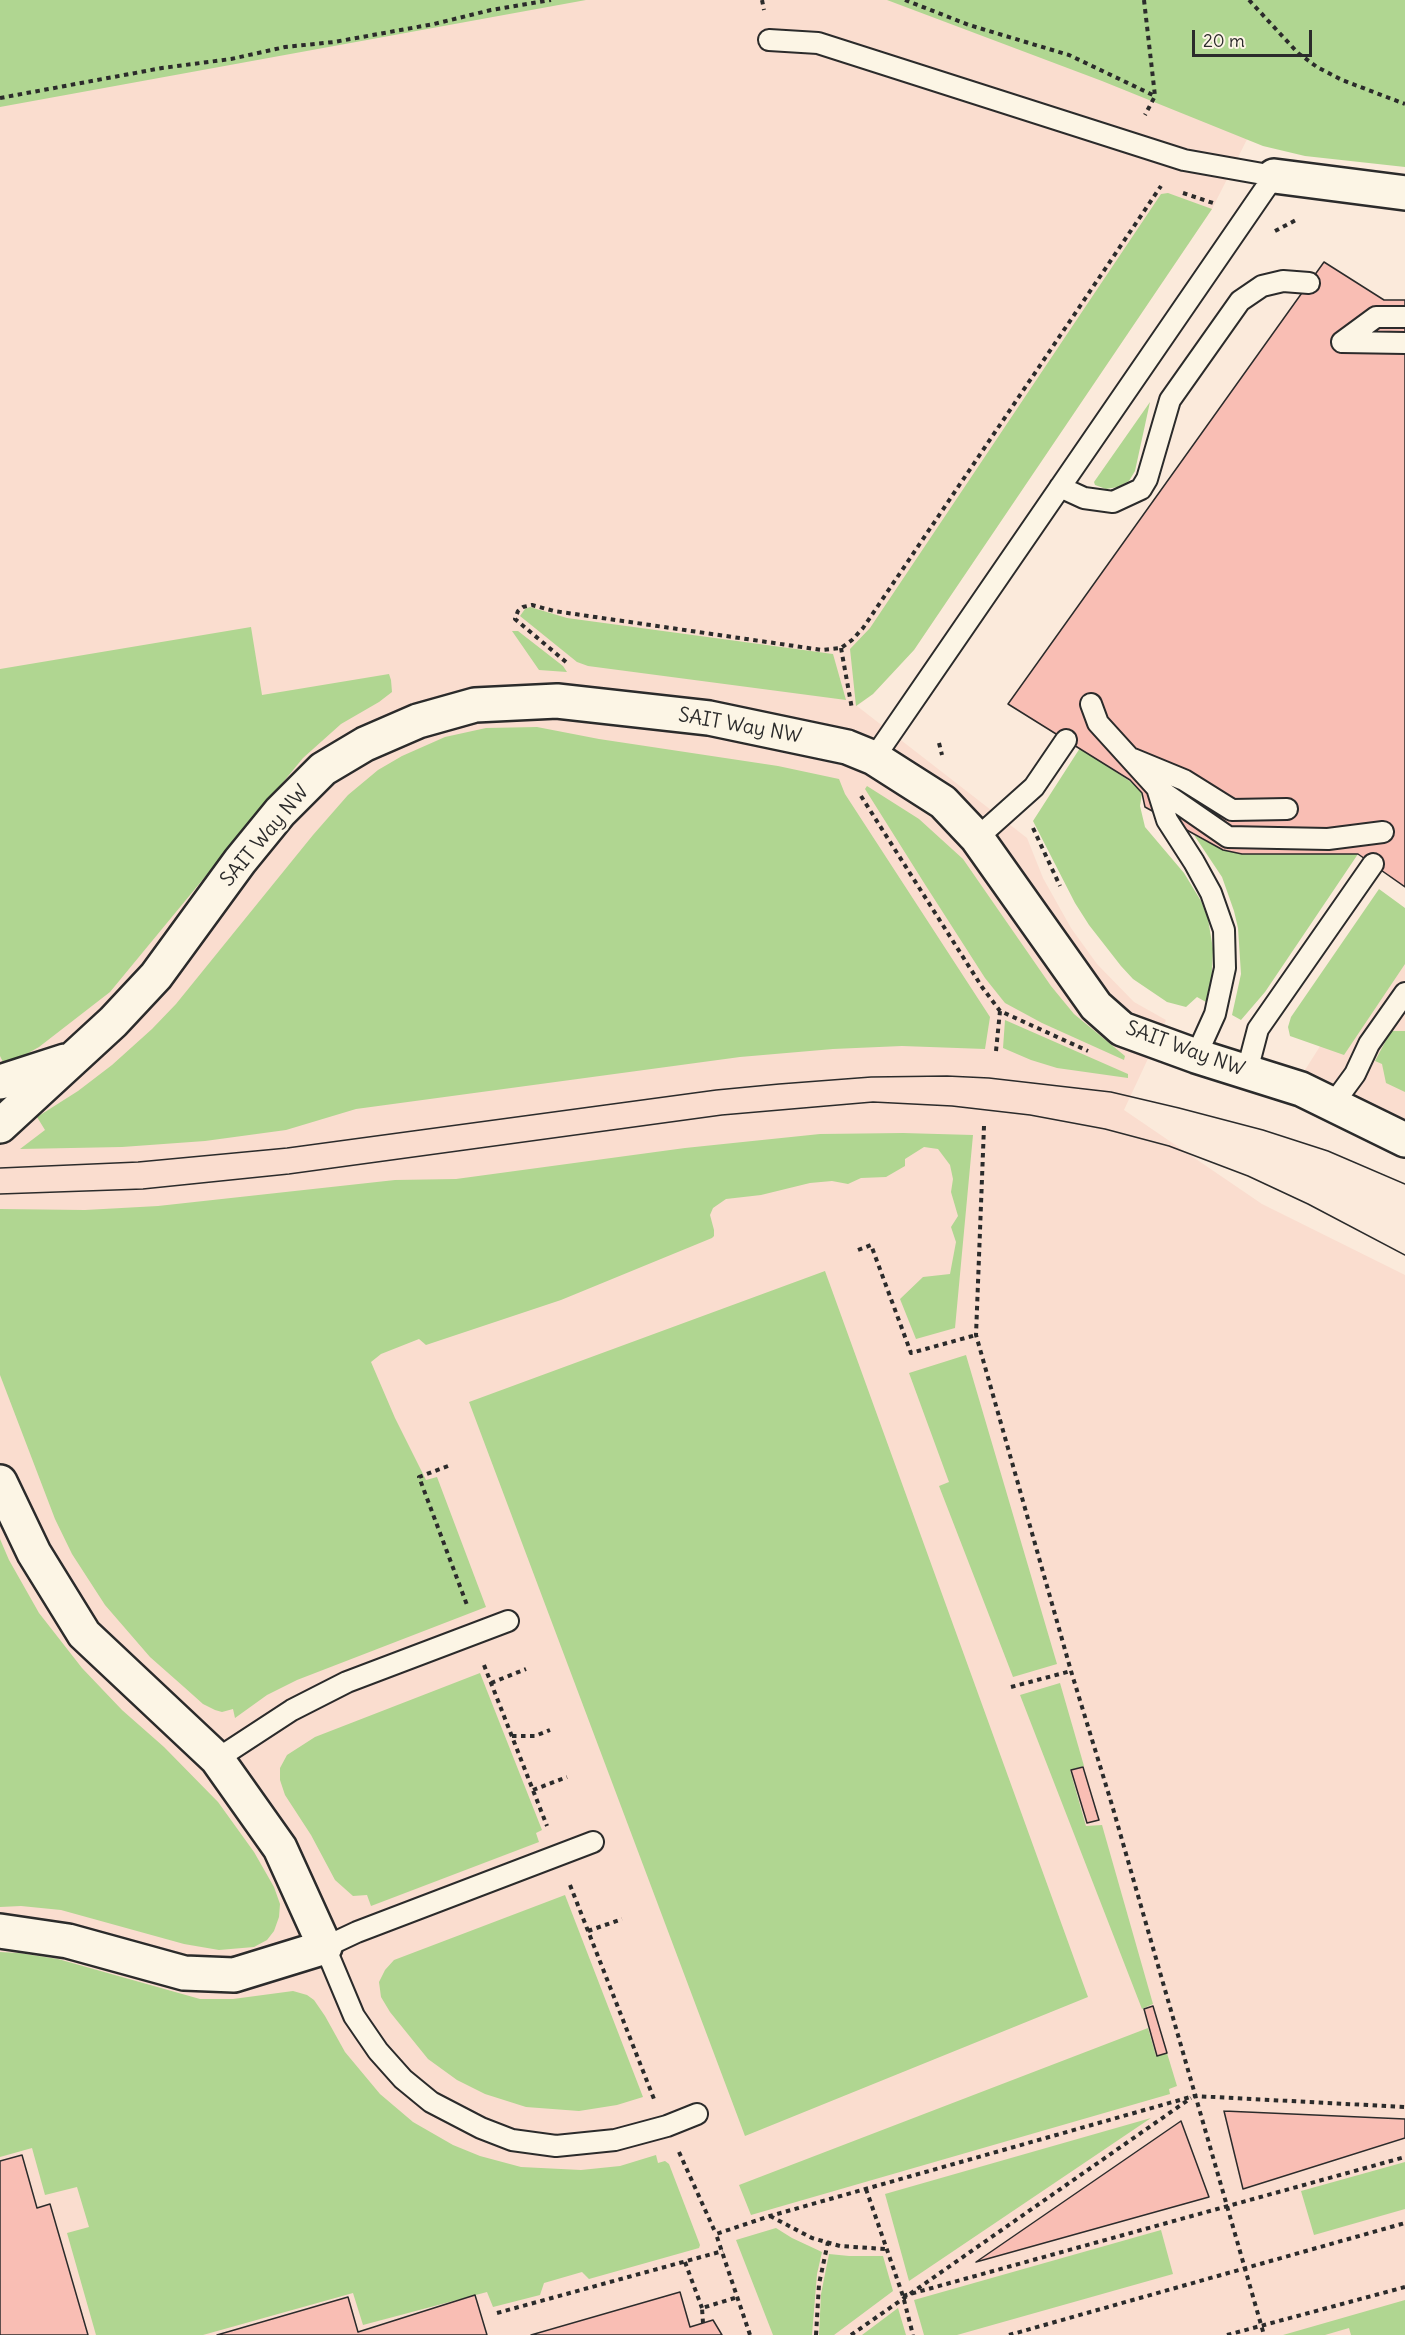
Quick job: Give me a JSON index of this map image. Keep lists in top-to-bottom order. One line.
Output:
{"streets":{"street":["SAIT Way NW"]},"scale_bar":"20 m"}
